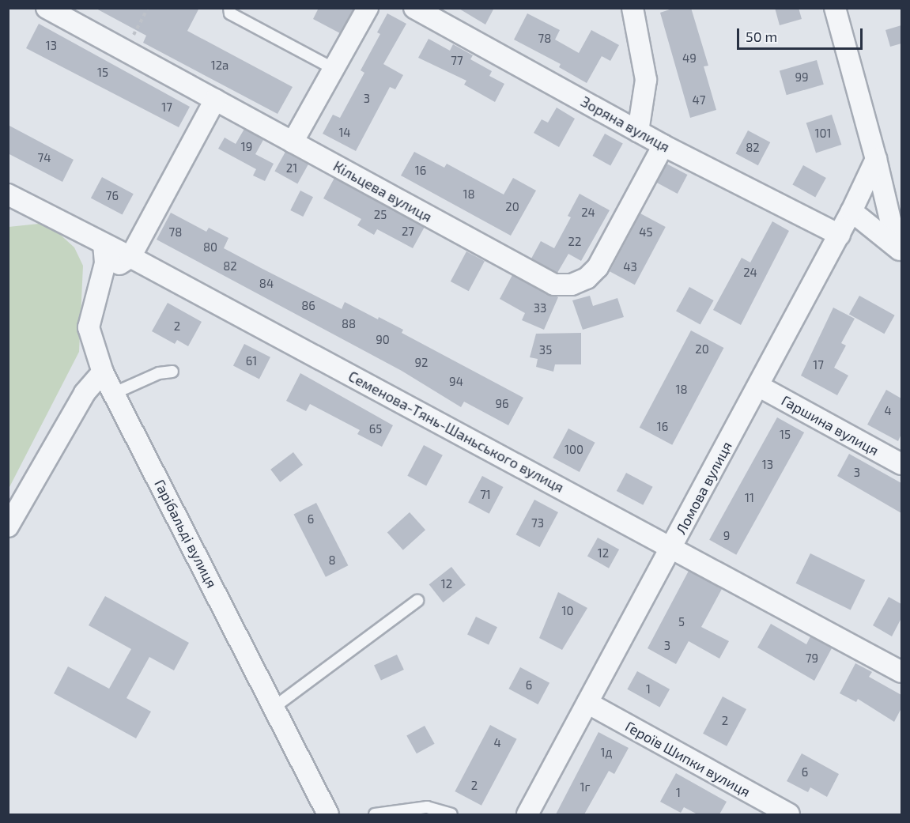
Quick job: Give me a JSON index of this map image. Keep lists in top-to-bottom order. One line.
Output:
{"streets":{"street":["Зоряна вулиця","Кільцева вулиця","Гаршина вулиця","Семенова-Тянь-Шаньського вулиця","Ломова вулиця","Гарібальді вулиця","Героїв Шипки вулиця"]},"crossings":[["Зоряна вулиця","Кільцева вулиця"],["Зоряна вулиця","Ломова вулиця"],["Гаршина вулиця","Ломова вулиця"],["Семенова-Тянь-Шаньського вулиця","Ломова вулиця"],["Семенова-Тянь-Шаньського вулиця","Гарібальді вулиця"],["Ломова вулиця","Героїв Шипки вулиця"]],"house_numbers":["78","13","49","77","12а","15","99","3","47","17","14","101","19","82","74","21","16","18","76","20","24","25","27","78","45","22","80","82","43","24","84","86","33","88","2","90","20","35","61","92","17","94","18","96","4","16","65","15","100","13","3","71","11","6","73","9","12","8","12","10","5","3","79","6","1","2","4","1д","6","2","1г","1"],"scale_bar":"50 m"}
